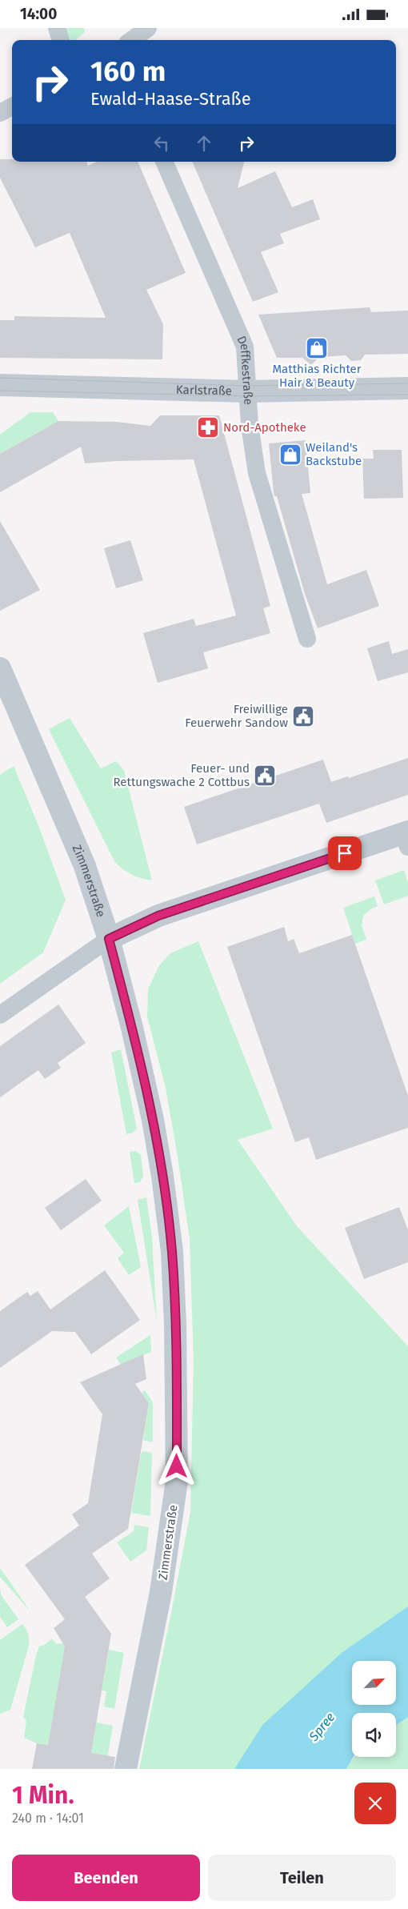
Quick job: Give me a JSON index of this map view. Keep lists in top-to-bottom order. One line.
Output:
{"streets":{"street":["Deffkestraße","Karlstraße","Zimmerstraße"]},"crossings":[["Deffkestraße","Karlstraße"]],"water":["Spree"],"places":{"shop":["Matthias Richter Hair & Beauty","Weiland's Backstube"],"pharmacy":["Nord-Apotheke"],"public building":["Freiwillige Feuerwehr Sandow","Feuer- und Rettungswache 2 Cottbus"]},"north":"top right","page":{"status":"14:00","turn":["160 m","Ewald-Haase-Straße"],"heading":["1 Min.","240 m · 14:01"],"buttons":["Beenden","Teilen"]}}
